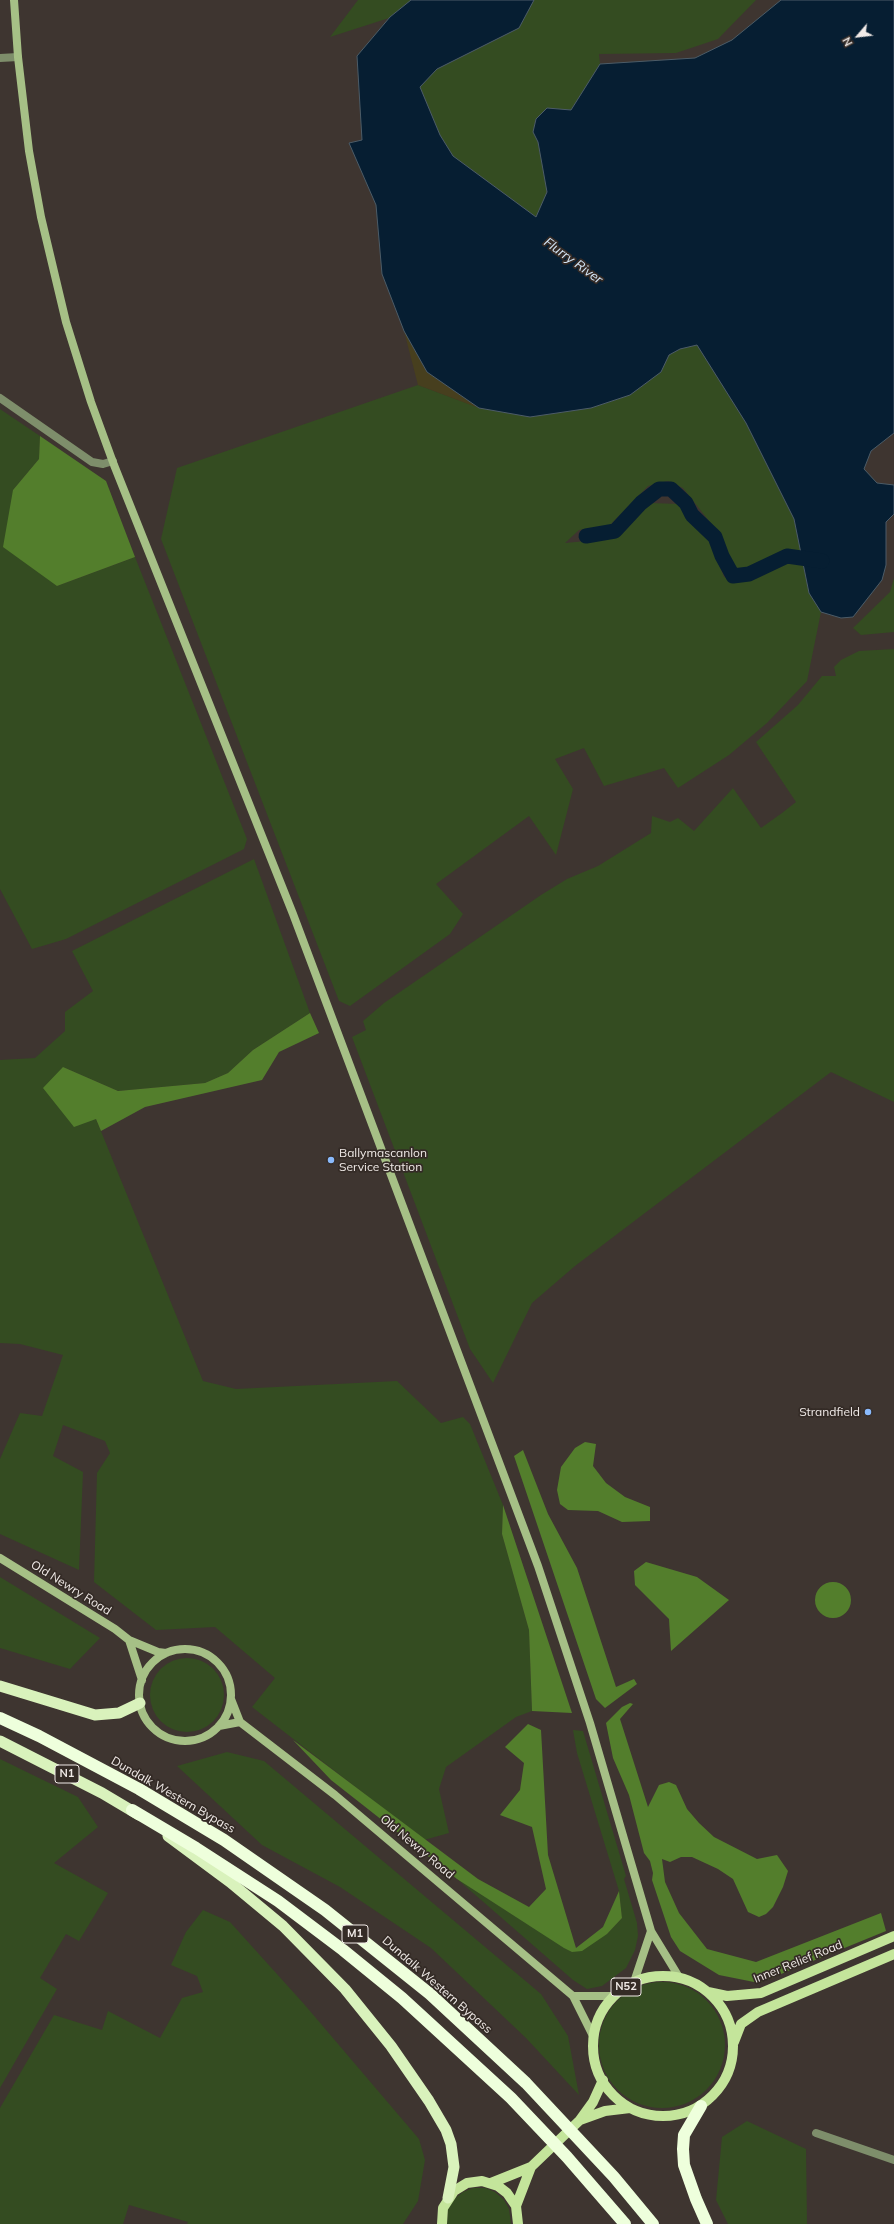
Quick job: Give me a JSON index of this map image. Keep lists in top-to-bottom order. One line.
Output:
{"streets":{"highway":["N1","Dundalk Western Bypass","M1"],"main road":["Old Newry Road","Inner Relief Road","N52"]},"crossings":[["Old Newry Road","Inner Relief Road"],["Old Newry Road","N52"],["N1","M1"],["Inner Relief Road","N52"]],"water":["Flurry River"],"places":["Ballymascanlon Service Station","Strandfield"],"north":"bottom left"}
